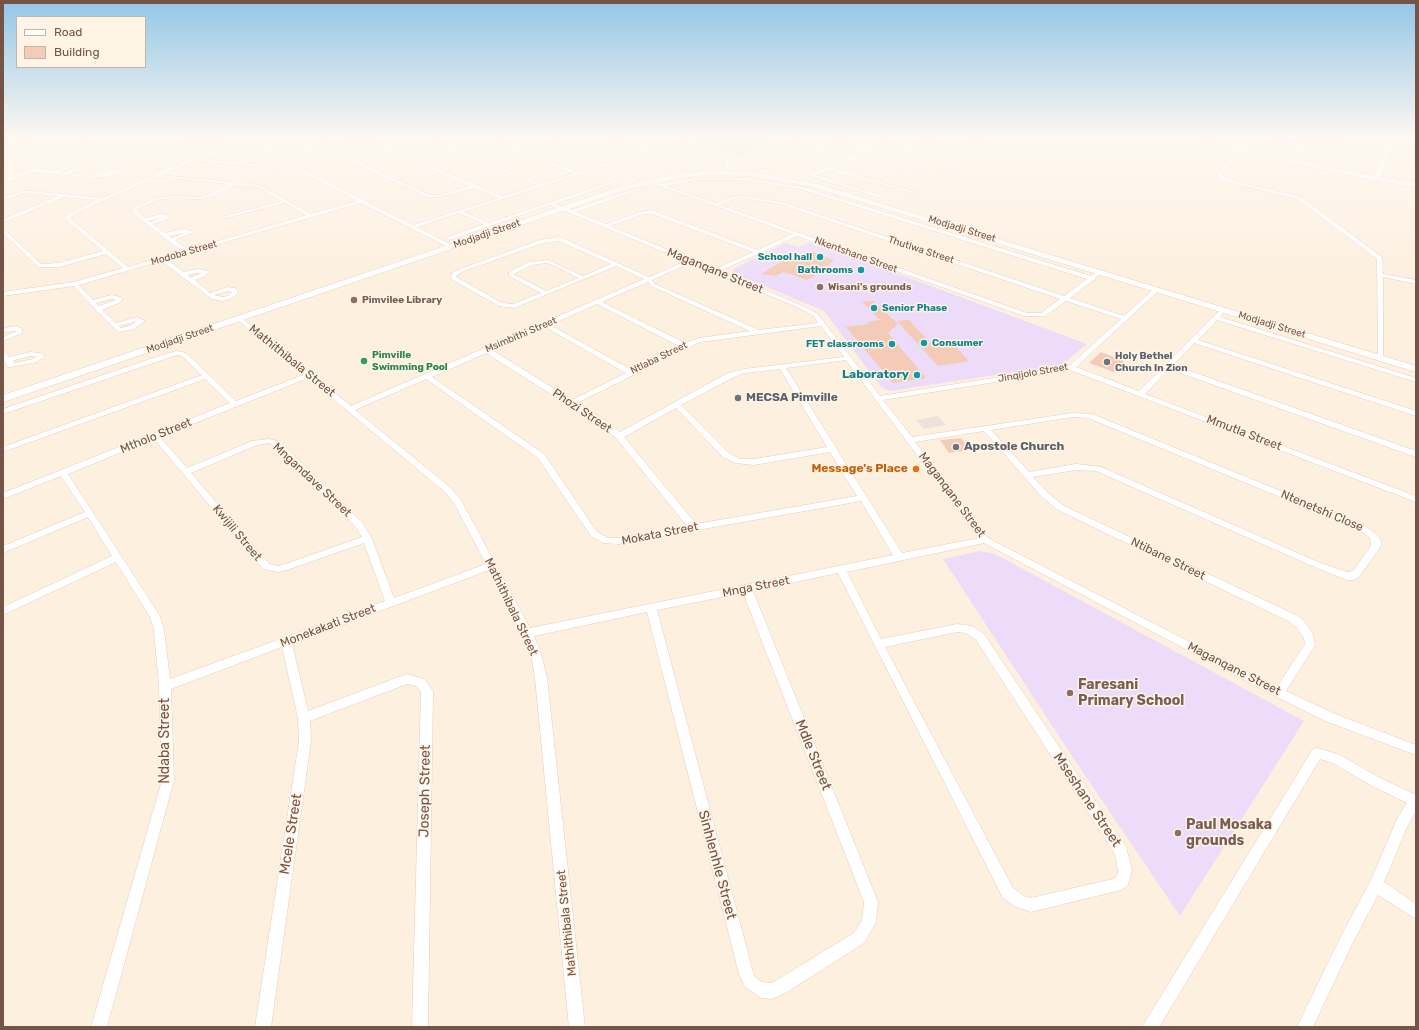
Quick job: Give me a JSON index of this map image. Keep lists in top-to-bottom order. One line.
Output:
{"streets":{"street":["Modjadji Street","Thutlwa Street","Modoba Street","Nkentshane Street","Maganqane Street","Msimbithi Street","Ntlaba Street","Mathithibala Street","Jinqijolo Street","Phozi Street","Mmutla Street","Mtholo Street","Mngandave Street","Ntenetshi Close","Kwijili Street","Mokata Street","Ntibane Street","Mnga Street","Monekakati Street","Ndaba Street","Mdle Street","Joseph Street","Mseshane Street","Mcele Street","Sinhlenhle Street"]},"crossings":[["Modjadji Street","Nkentshane Street"],["Modjadji Street","Maganqane Street"],["Modjadji Street","Mathithibala Street"],["Modjadji Street","Jinqijolo Street"],["Thutlwa Street","Nkentshane Street"],["Thutlwa Street","Jinqijolo Street"],["Maganqane Street","Msimbithi Street"],["Maganqane Street","Ntlaba Street"],["Maganqane Street","Jinqijolo Street"],["Maganqane Street","Ntenetshi Close"],["Maganqane Street","Ntibane Street"],["Maganqane Street","Mnga Street"],["Msimbithi Street","Mathithibala Street"],["Msimbithi Street","Phozi Street"],["Msimbithi Street","Mokata Street"],["Ntlaba Street","Phozi Street"],["Mathithibala Street","Mtholo Street"],["Mathithibala Street","Mnga Street"],["Mathithibala Street","Monekakati Street"],["Jinqijolo Street","Mmutla Street"],["Phozi Street","Mokata Street"],["Mtholo Street","Kwijili Street"],["Mtholo Street","Ndaba Street"],["Mngandave Street","Kwijili Street"],["Mngandave Street","Monekakati Street"],["Ntenetshi Close","Ntibane Street"],["Mnga Street","Mdle Street"],["Mnga Street","Mseshane Street"],["Mnga Street","Sinhlenhle Street"],["Monekakati Street","Ndaba Street"],["Monekakati Street","Mcele Street"],["Mdle Street","Sinhlenhle Street"],["Joseph Street","Mcele Street"]],"places":["School hall","Bathrooms","Wisani's grounds","Pimvilee Library","Senior Phase","Consumer","FET classrooms","Pimville Swimming Pool","Holy Bethel Church In Zion","Laboratory","MECSA Pimville","Apostole Church","Message's Place","Faresani Primary School","Paul Mosaka grounds"],"legend":["Road","Building"]}
